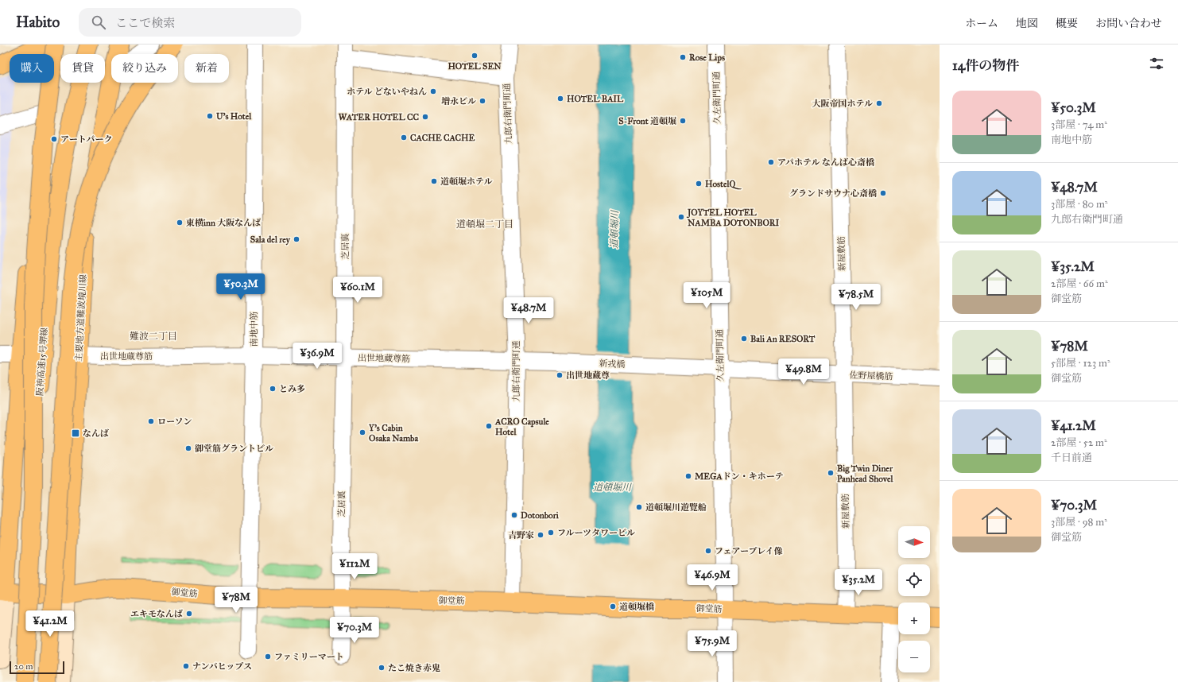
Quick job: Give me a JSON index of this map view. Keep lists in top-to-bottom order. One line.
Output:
{"streets":{"main road":["主要地方道難波境川線","阪神高速15号堺線","御堂筋"],"street":["久左衛門町通","九郎右衛門町通","芝居裏","新屋敷筋","南地中筋","出世地蔵尊筋","新戎橋","佐野屋橋筋"]},"crossings":[["久左衛門町通","佐野屋橋筋"],["久左衛門町通","御堂筋"],["九郎右衛門町通","出世地蔵尊筋"],["九郎右衛門町通","御堂筋"],["芝居裏","出世地蔵尊筋"],["芝居裏","御堂筋"],["新屋敷筋","佐野屋橋筋"],["新屋敷筋","御堂筋"],["主要地方道難波境川線","出世地蔵尊筋"],["主要地方道難波境川線","御堂筋"],["南地中筋","出世地蔵尊筋"],["南地中筋","御堂筋"],["出世地蔵尊筋","新戎橋"],["新戎橋","佐野屋橋筋"]],"districts":["道頓堀二丁目","難波二丁目"],"water":["道頓堀川"],"places":{"other":["HOTEL SEN","Rose Lips","ホテル どないやねん","HOTEL BAIL","増永ビル","大阪帝国ホテル","U's Hotel","WATER HOTEL CC","S-Front 道頓堀","CACHE CACHE","アートパーク","アパホテル なんば心斎橋","道頓堀ホテル","HostelQ","グランドサウナ心斎橋","JOYTEL HOTEL NAMBA DOTONBORI","東横inn 大阪なんば","Sala del rey","Bali An RESORT","出世地蔵尊","とみ多","ローソン","ACRO Capsule Hotel","Y's Cabin Osaka Namba","御堂筋グラントビル","Big Twin Diner Panhead Shovel","MEGAドン・キホーテ","道頓堀川遊覽船","Dotonbori","フルーツタワービル","吉野家","フェアープレイ像","道頓堀橋","エキモなんば","ファミリーマート","ナンバヒップス","たこ焼き赤鬼"],"transit":["なんば"]},"scale_bar":"20 m","north":"right","page":{"header":"Habito","search":"ここで検索","nav":["ホーム","地図","概要","お問い合わせ"],"heading":"14件の物件","chip":["購入","賃貸","絞り込み","新着"],"list":[{"name":"¥50.3M","note":"3部屋 · 74 m² · 南地中筋"},{"name":"¥48.7M","note":"3部屋 · 80 m² · 九郎右衛門町通"},{"name":"¥35.2M","note":"2部屋 · 66 m² · 御堂筋"},{"name":"¥78M","note":"5部屋 · 123 m² · 御堂筋"},{"name":"¥41.2M","note":"2部屋 · 52 m² · 千日前通"},{"name":"¥70.3M","note":"3部屋 · 98 m² · 御堂筋"}],"price":["¥50.3M","¥60.1M","¥105M","¥78.5M","¥48.7M","¥36.9M","¥49.8M","¥112M","¥46.9M","¥35.2M","¥78M","¥41.2M","¥70.3M","¥75.9M"],"map_buttons":["+","−"],"scale":"20 m"}}
